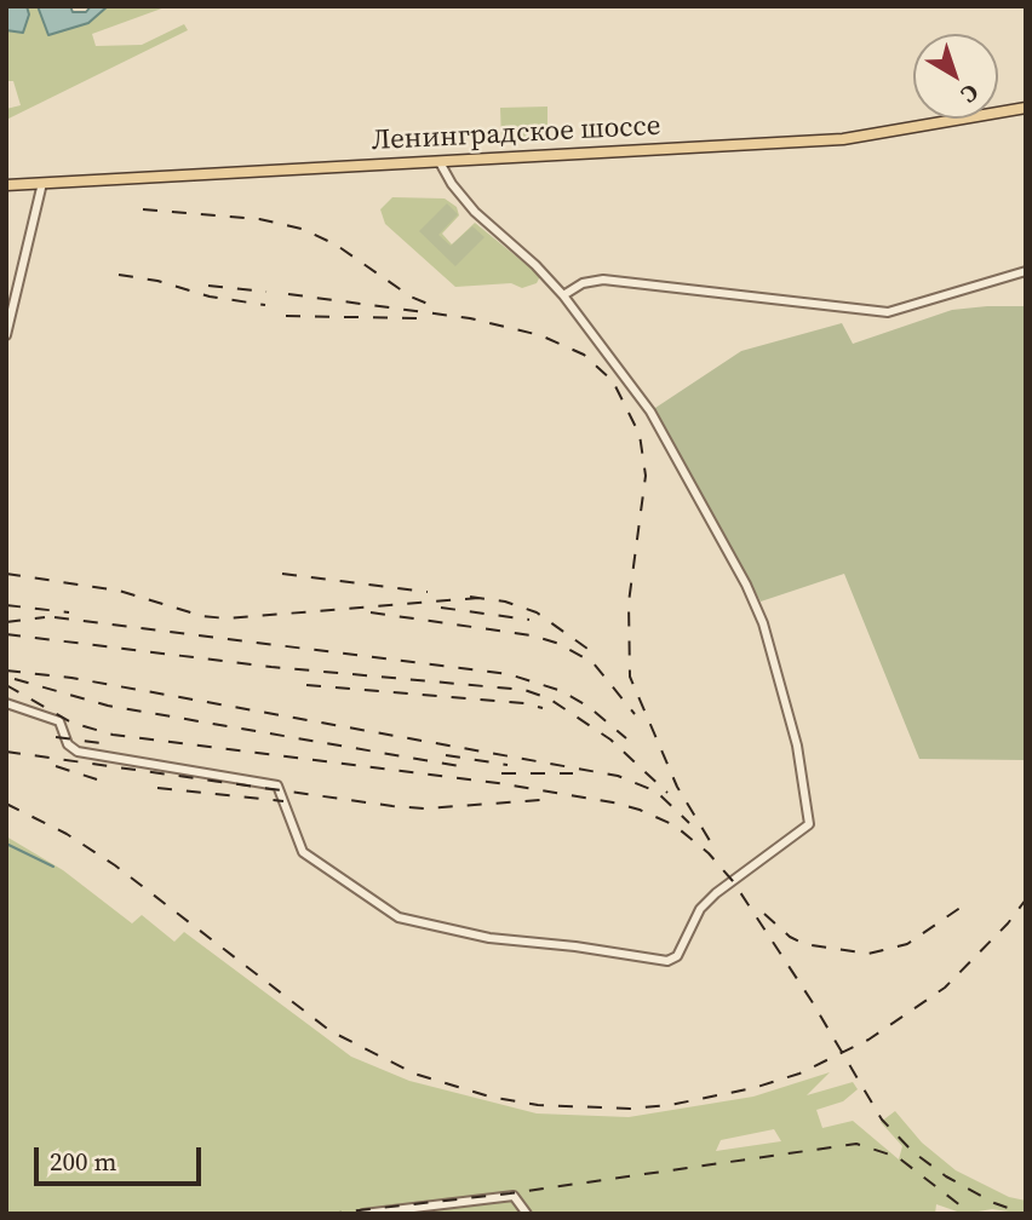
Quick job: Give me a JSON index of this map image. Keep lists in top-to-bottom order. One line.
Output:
{"streets":{"main road":["Ленинградское шоссе"]},"scale_bar":"200 m","north":"bottom right"}
